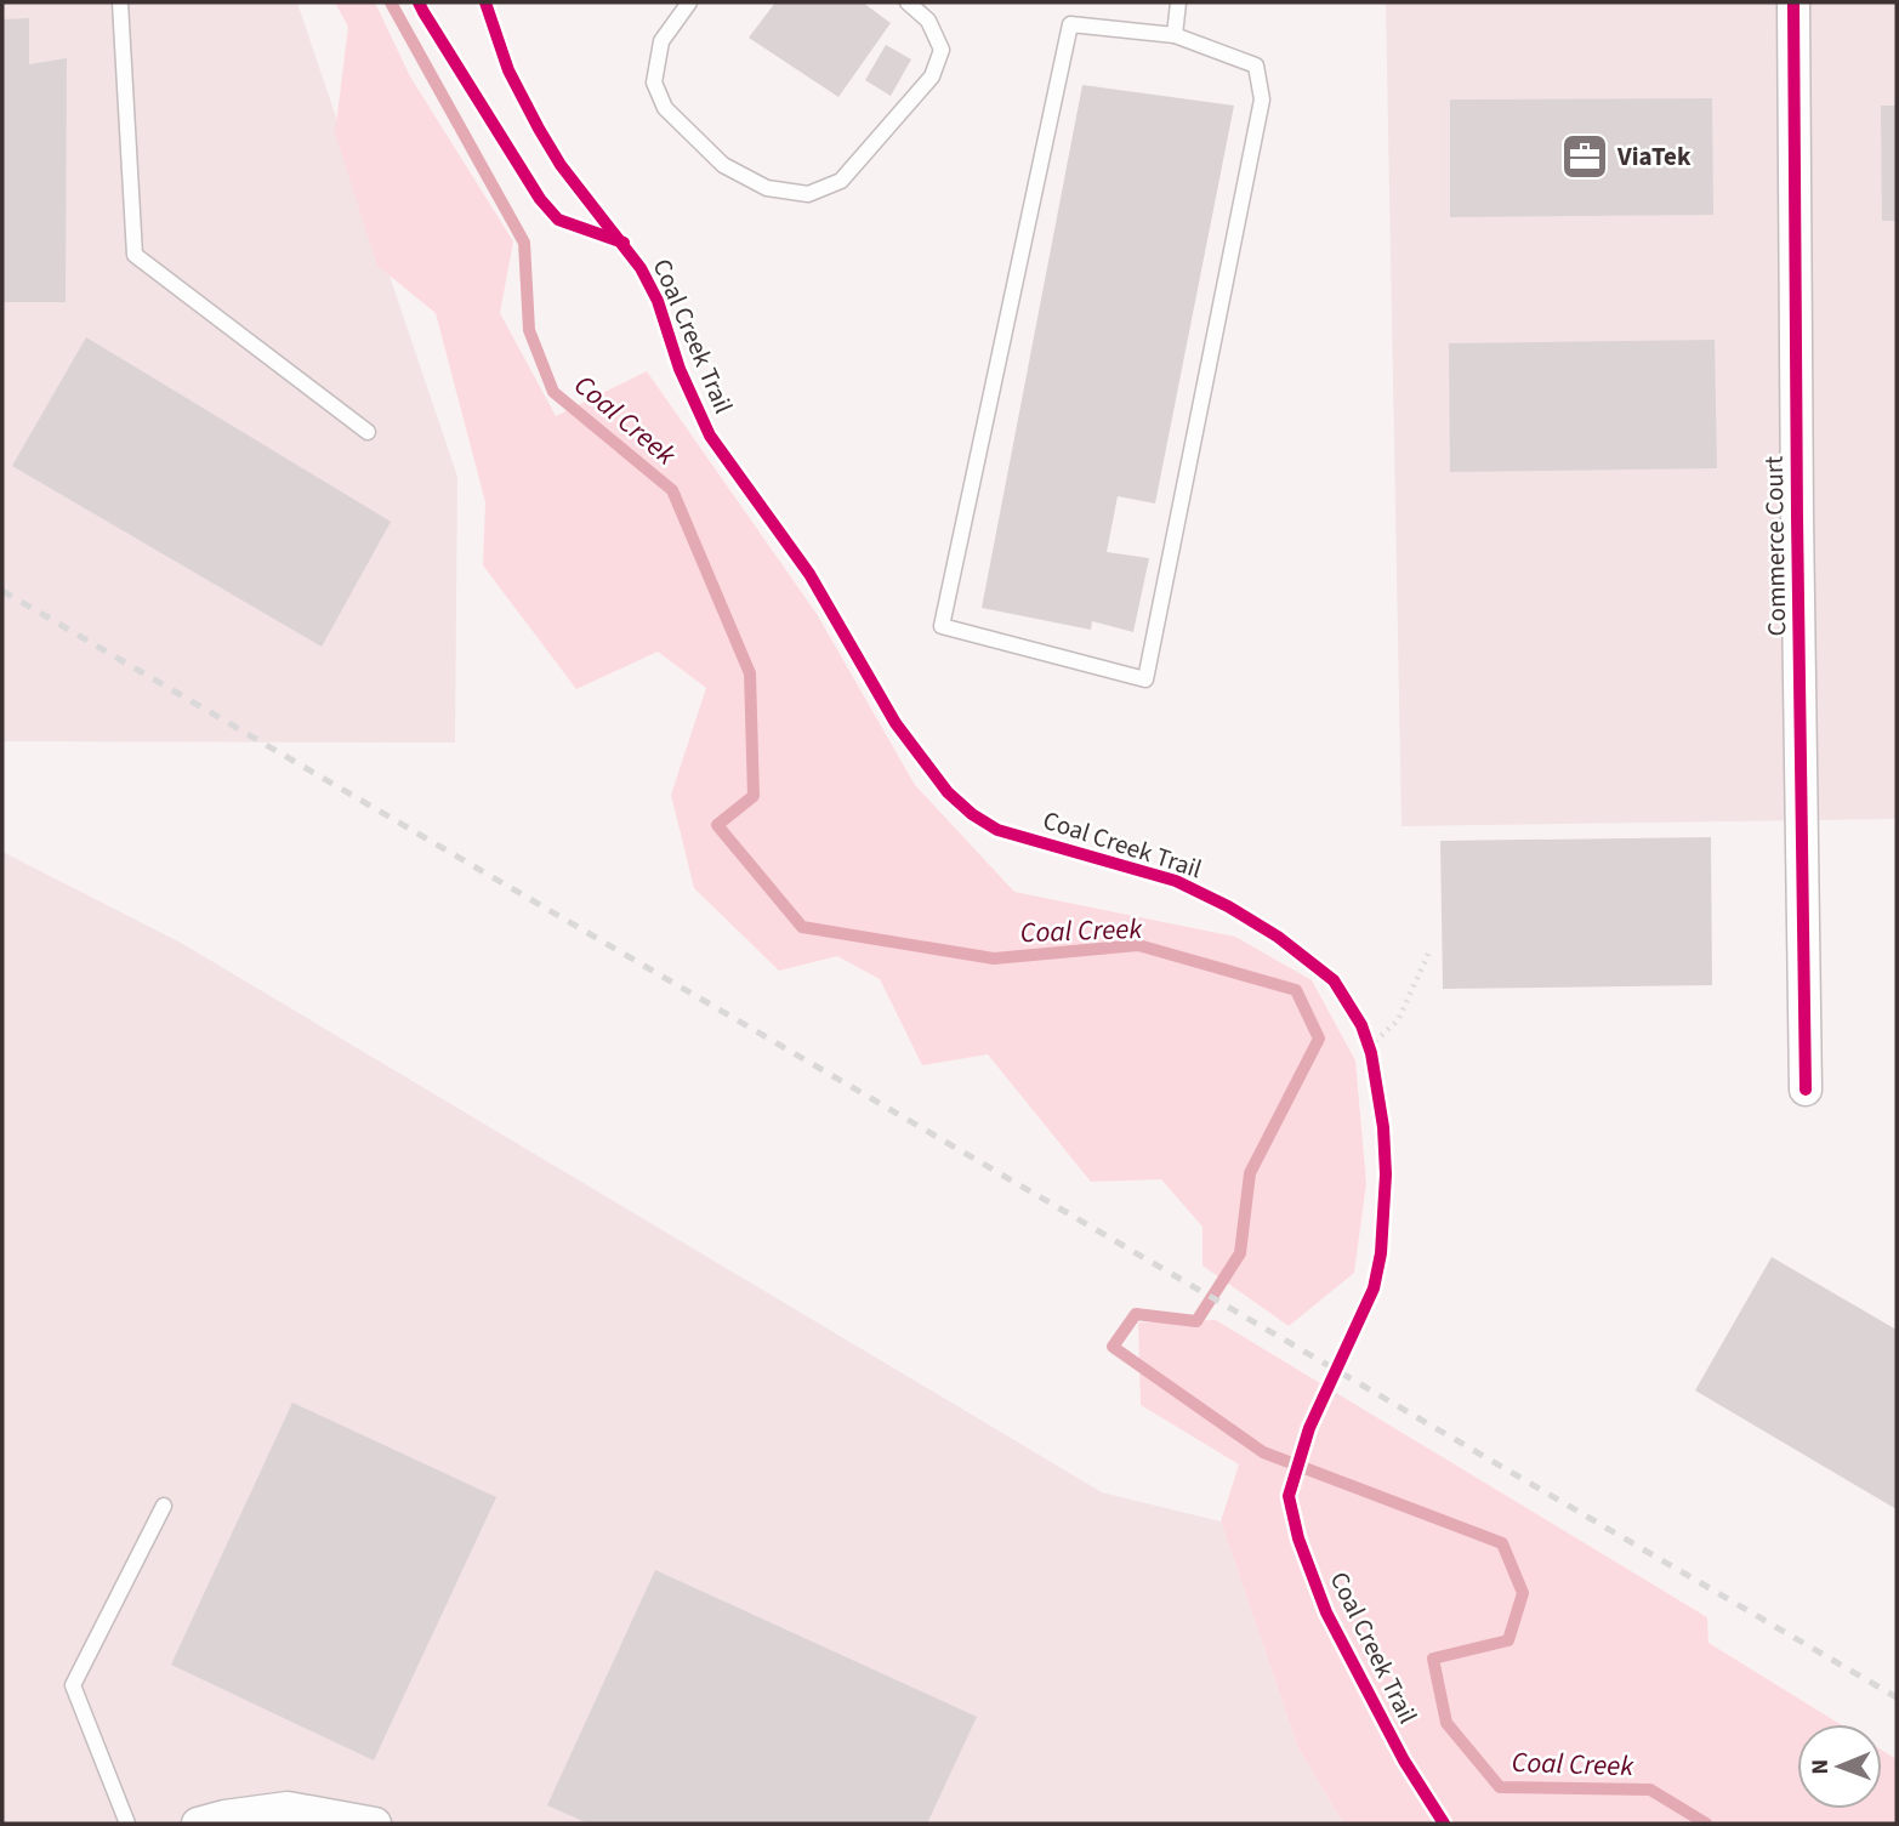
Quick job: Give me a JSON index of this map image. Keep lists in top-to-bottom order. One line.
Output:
{"streets":{"street":["Commerce Court"],"cycle path":["Coal Creek Trail"]},"water":["Coal Creek"],"places":{"office":["ViaTek"]},"north":"left"}
